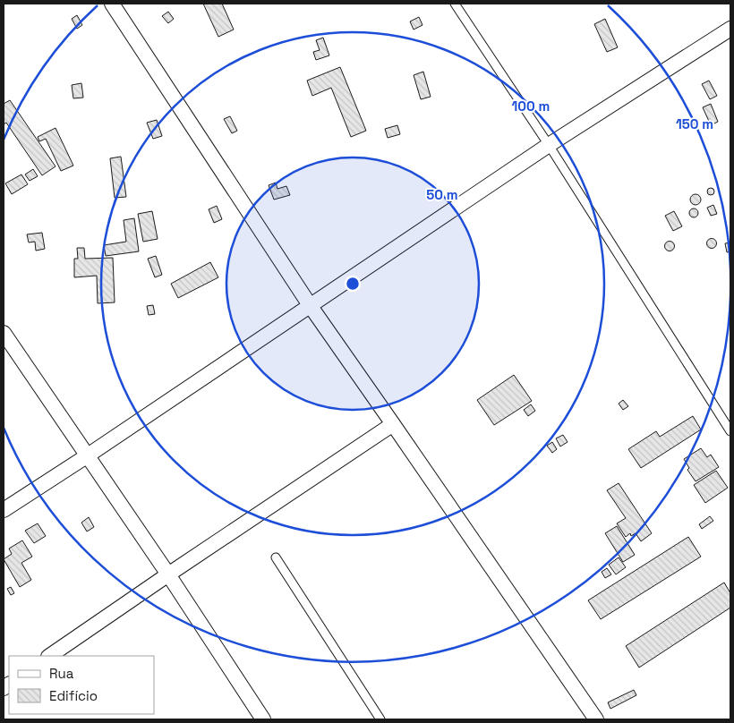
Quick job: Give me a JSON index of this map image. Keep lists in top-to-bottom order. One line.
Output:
{"legend":["Rua","Edifício"],"rings":["100 m","150 m","50 m"]}
